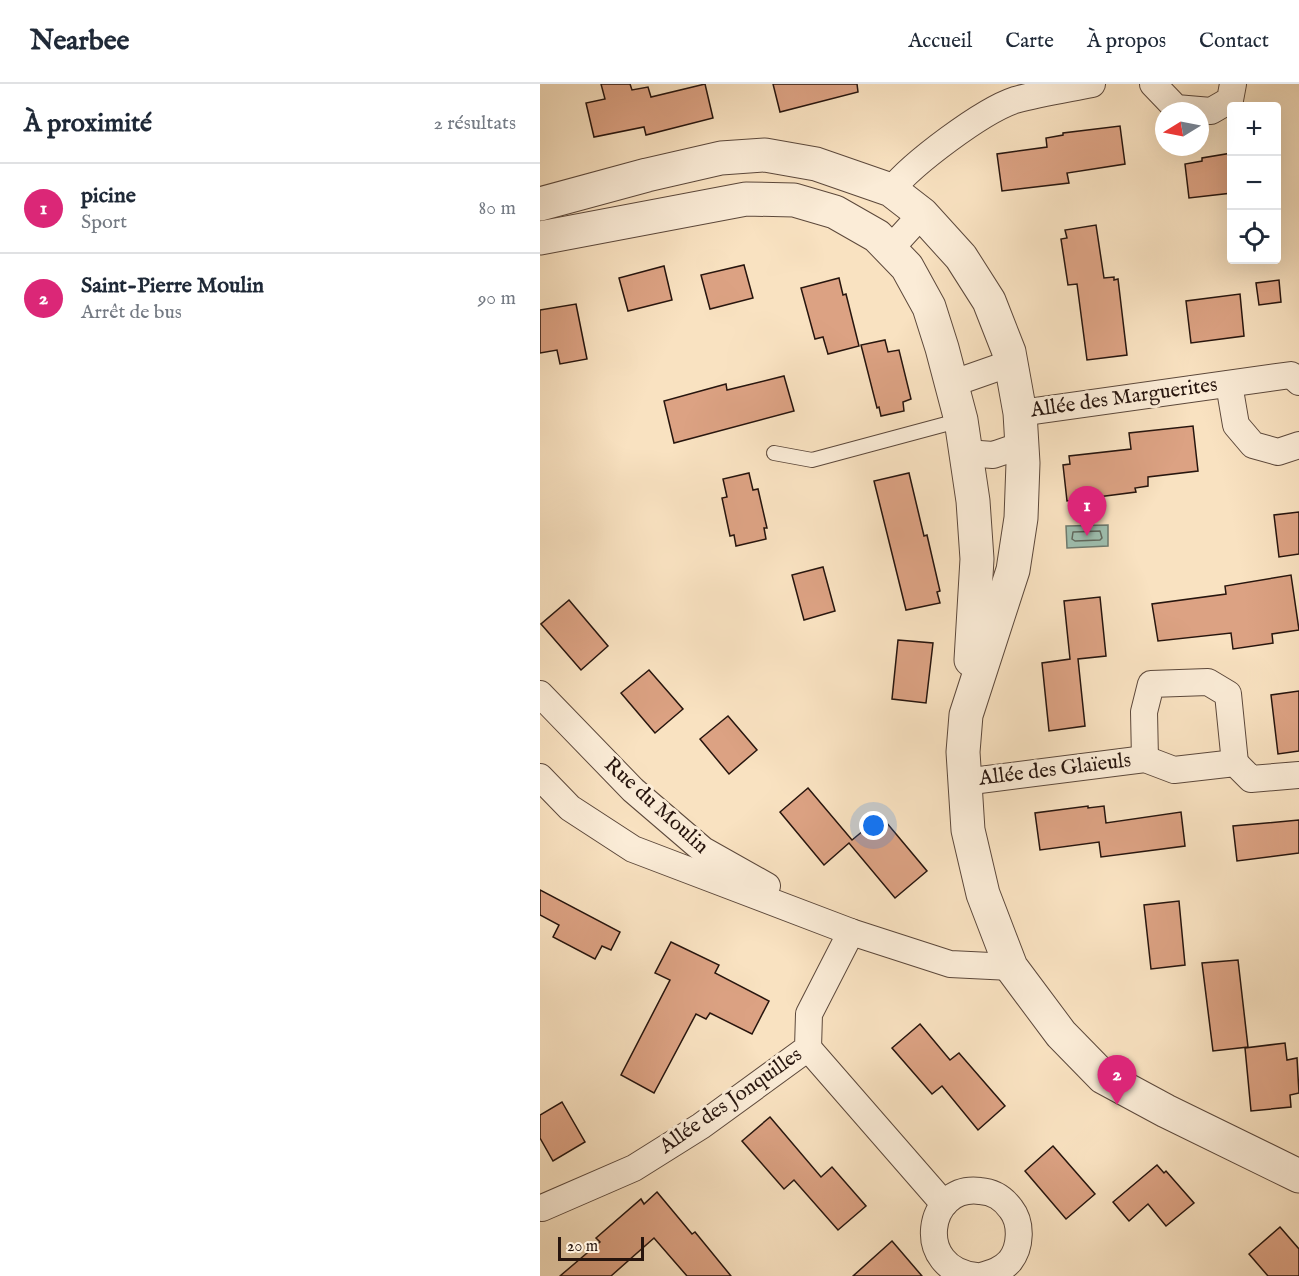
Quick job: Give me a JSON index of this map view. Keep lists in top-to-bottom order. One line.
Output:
{"streets":{"street":["Allée des Marguerites","Allée des Glaïeuls","Rue du Moulin","Allée des Jonquilles"]},"crossings":[["Rue du Moulin","Allée des Jonquilles"]],"scale_bar":"20 m","north":"left","page":{"header":"Nearbee","nav":["Accueil","Carte","À propos","Contact"],"heading":["À proximité","2 résultats"],"map_buttons":["+","−"],"list":[{"mark":"1","name":"picine","note":"Sport","value":"80 m"},{"mark":"2","name":"Saint-Pierre Moulin","note":"Arrêt de bus","value":"90 m"}],"pins":["1","2"],"scale":"20 m"}}
